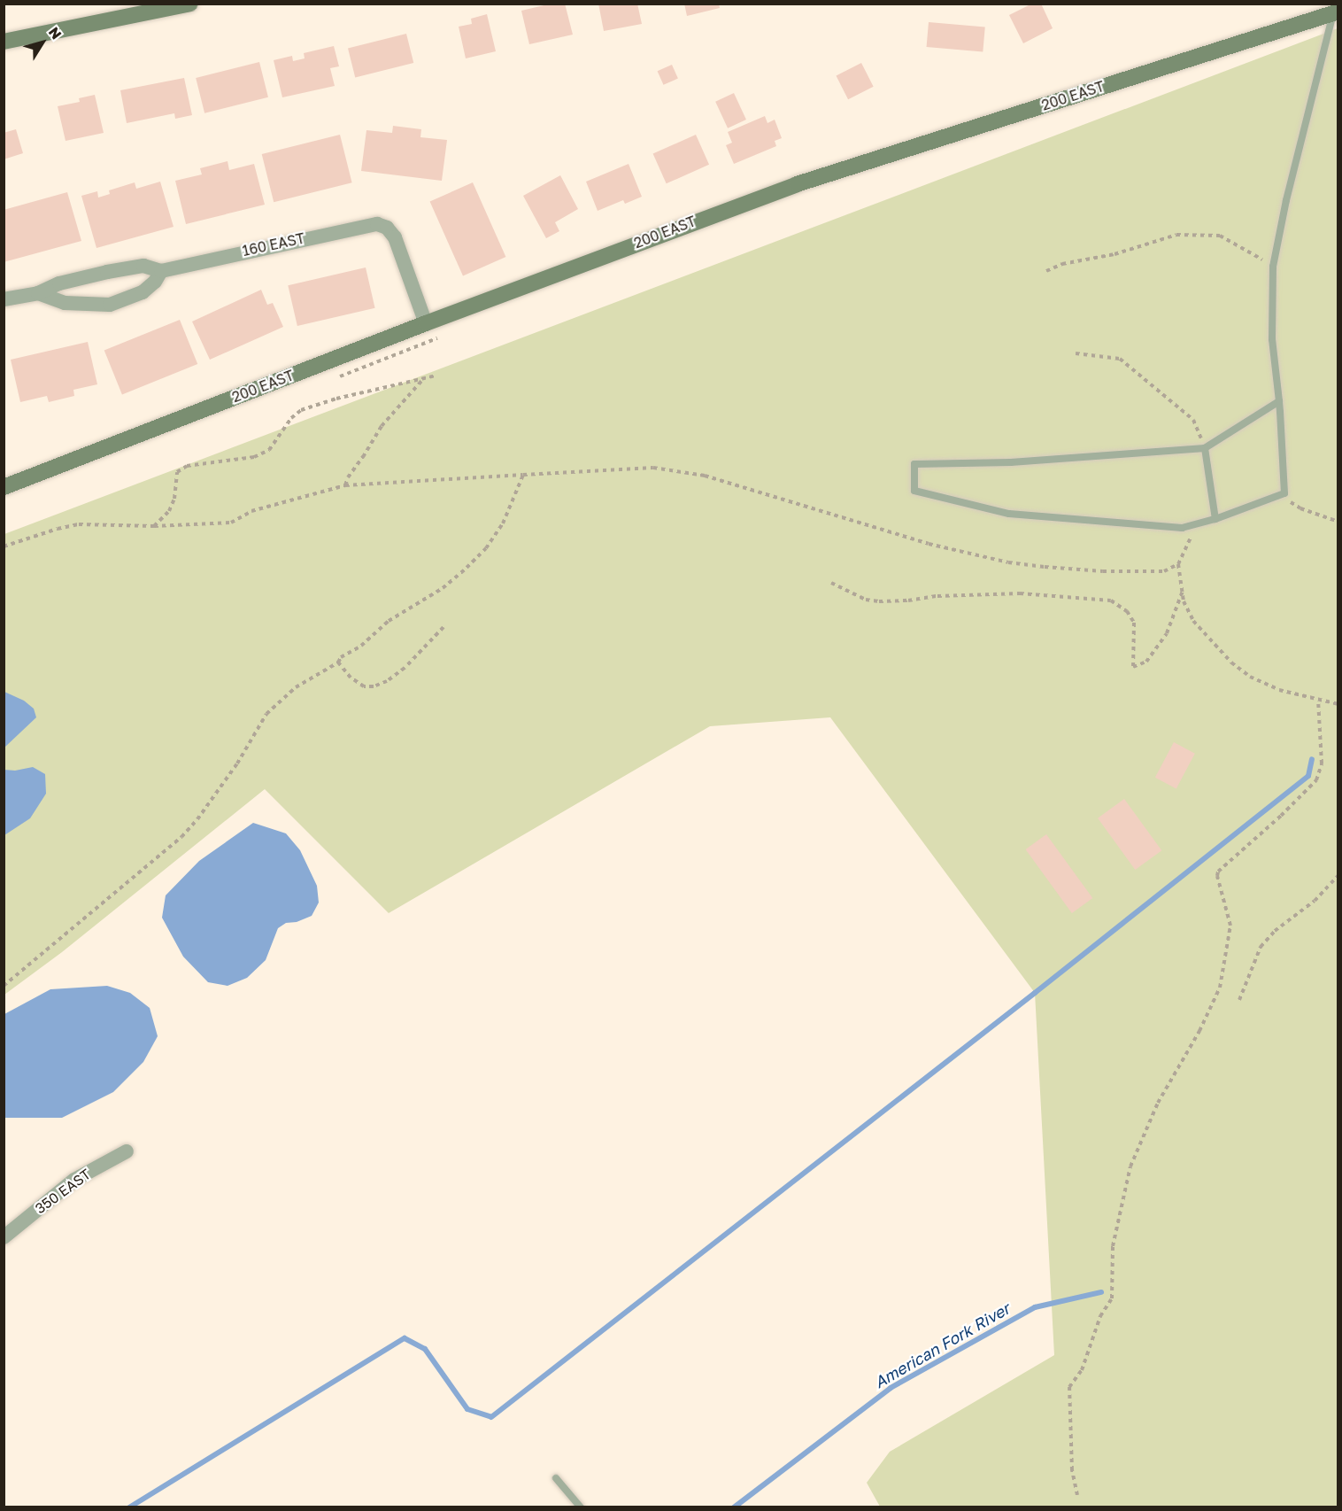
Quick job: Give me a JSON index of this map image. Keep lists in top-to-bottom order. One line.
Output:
{"streets":{"street":["200 EAST","160 EAST","350 EAST"]},"crossings":[["200 EAST","160 EAST"]],"water":["American Fork River"],"north":"top right"}
